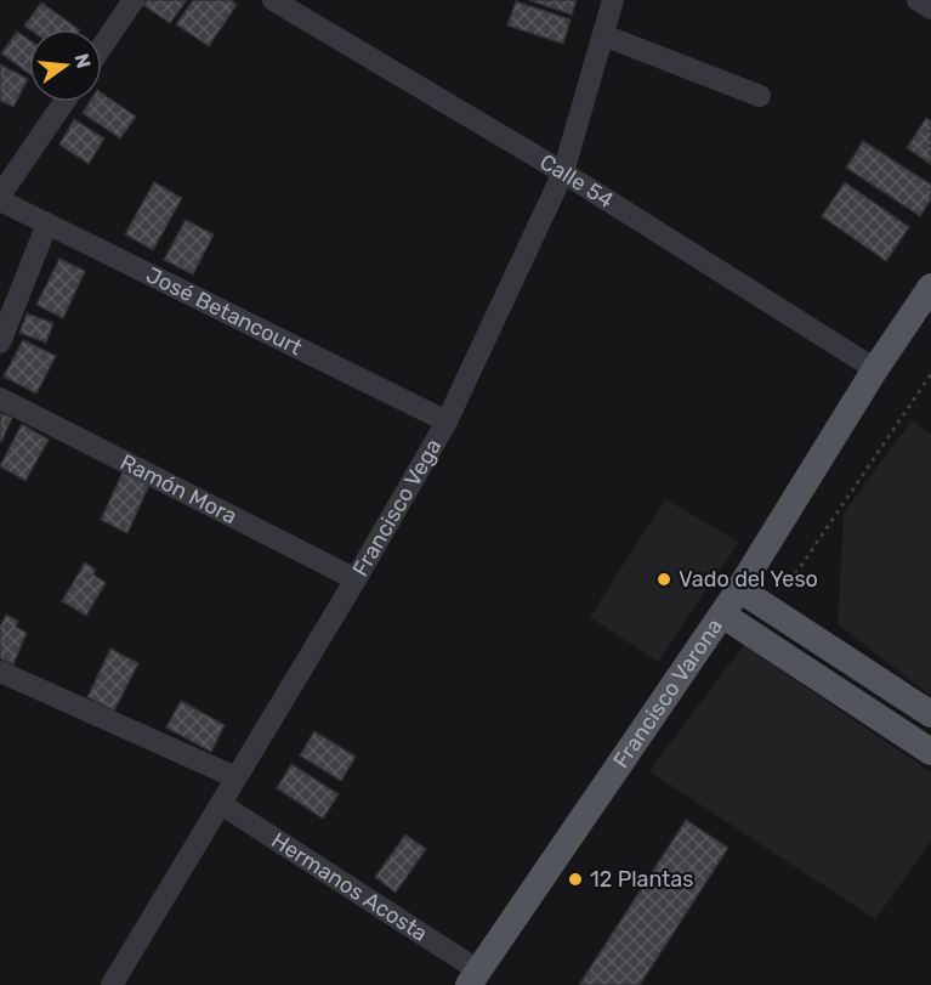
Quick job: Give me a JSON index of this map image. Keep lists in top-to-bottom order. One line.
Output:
{"streets":{"main road":["Francisco Varona"],"street":["Calle 54","José Betancourt","Ramón Mora","Francisco Vega","Hermanos Acosta"]},"crossings":[["Calle 54","Francisco Vega"],["Calle 54","Francisco Varona"],["José Betancourt","Francisco Vega"],["Ramón Mora","Francisco Vega"],["Francisco Vega","Hermanos Acosta"],["Francisco Varona","Hermanos Acosta"]],"places":["Vado del Yeso","12 Plantas"],"north":"right"}
